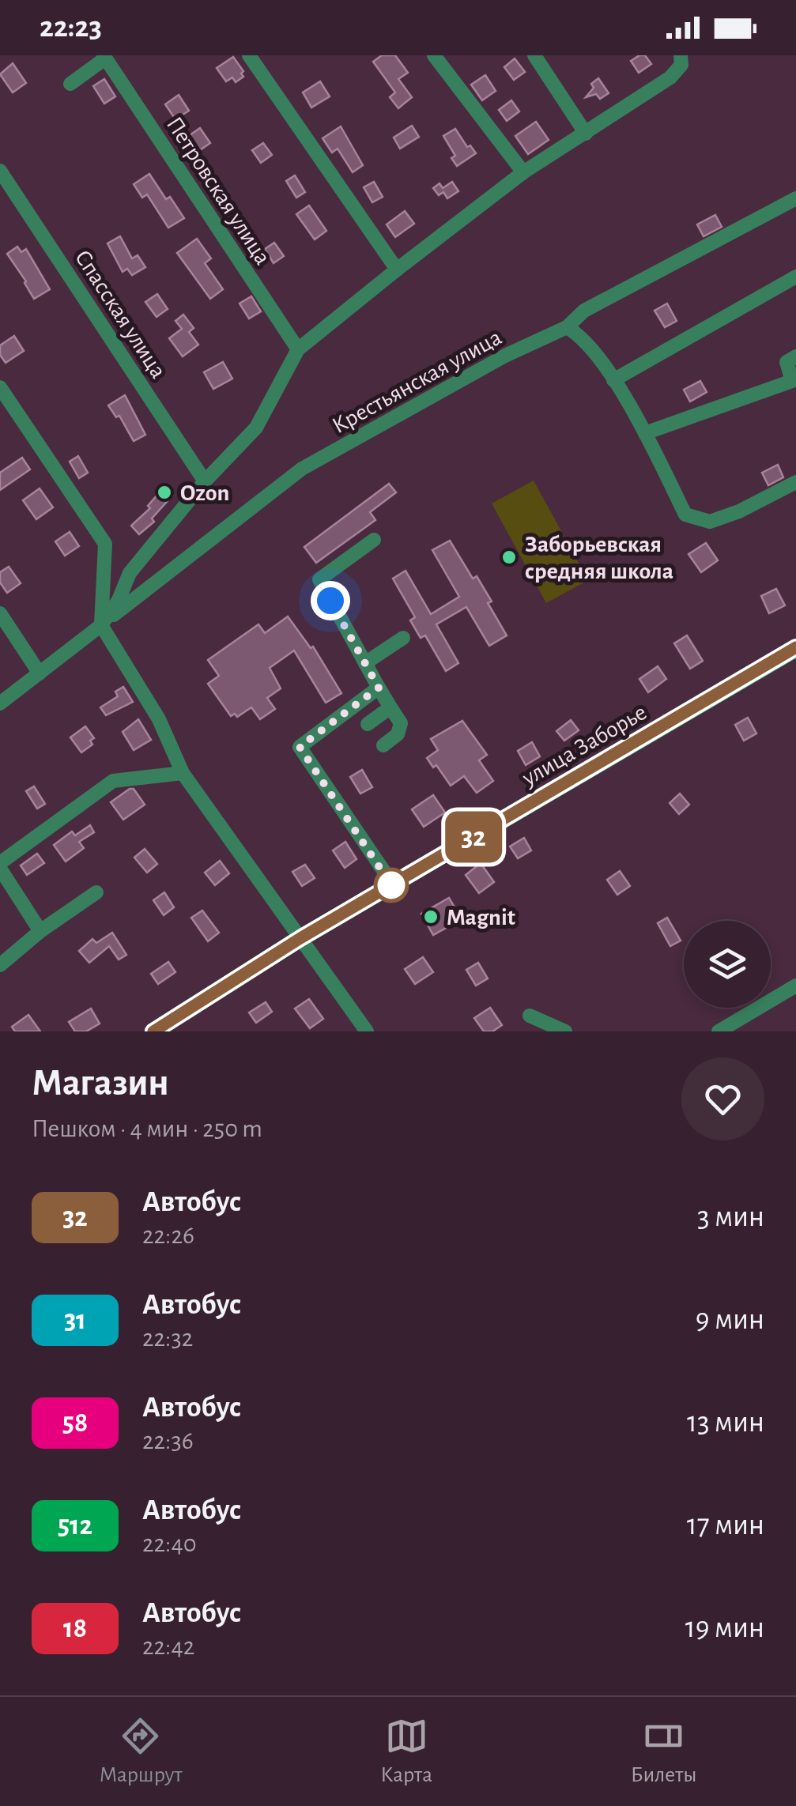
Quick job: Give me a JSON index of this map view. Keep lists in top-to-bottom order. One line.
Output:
{"streets":{"main road":["улица Заборье"],"street":["Петровская улица","Спасская улица","Крестьянская улица"]},"places":["Ozon","Заборьевская средняя школа","Magnit"],"lines":["bus line 32"],"page":{"status":"22:23","on_map":"32","heading":["Магазин","Пешком · 4 мин · 250 m"],"list":[{"mark":"32","name":"Автобус","note":"22:26","value":"3 мин"},{"mark":"31","name":"Автобус","note":"22:32","value":"9 мин"},{"mark":"58","name":"Автобус","note":"22:36","value":"13 мин"},{"mark":"512","name":"Автобус","note":"22:40","value":"17 мин"},{"mark":"18","name":"Автобус","note":"22:42","value":"19 мин"}],"tabs":["Маршрут","Карта","Билеты"]}}
